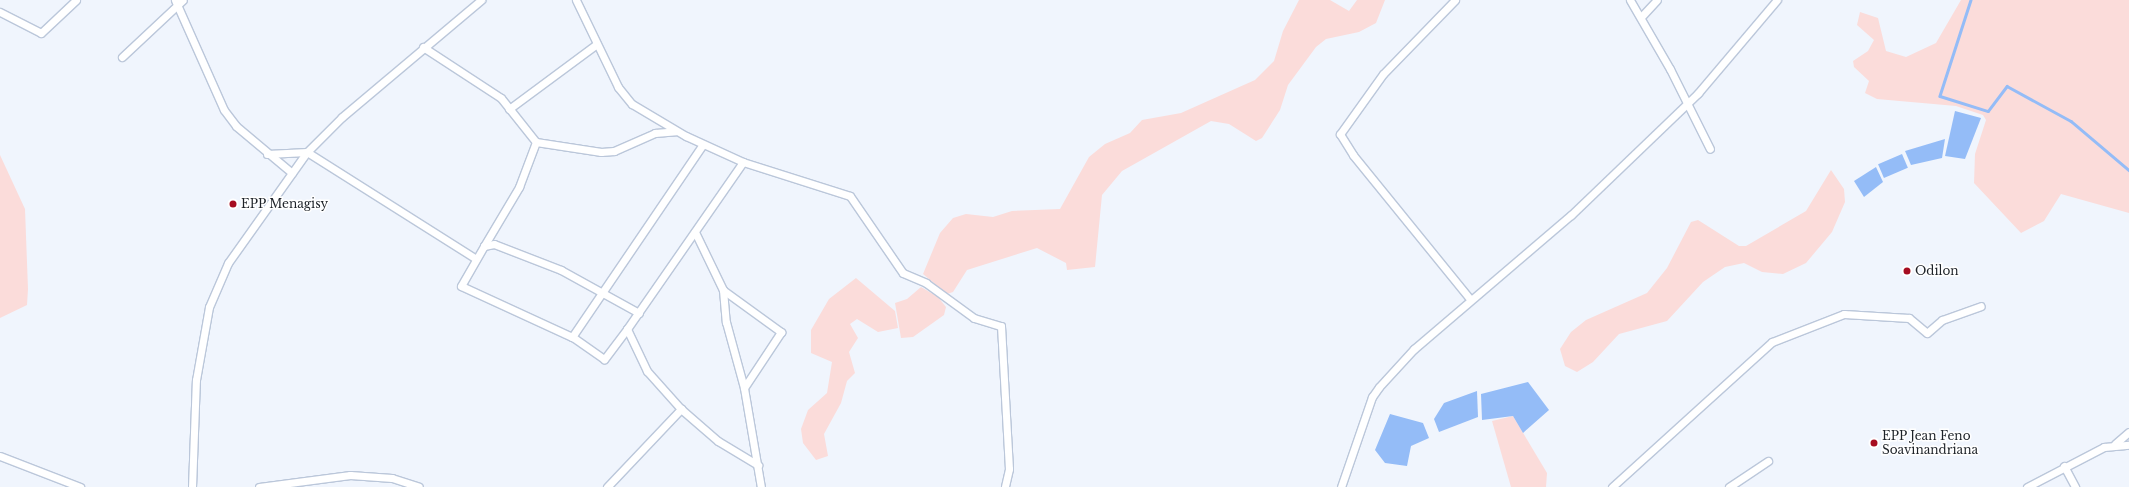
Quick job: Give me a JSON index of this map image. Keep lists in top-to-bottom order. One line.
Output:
{"places":["EPP Menagisy","Odilon","EPP Jean Feno Soavinandriana"]}
